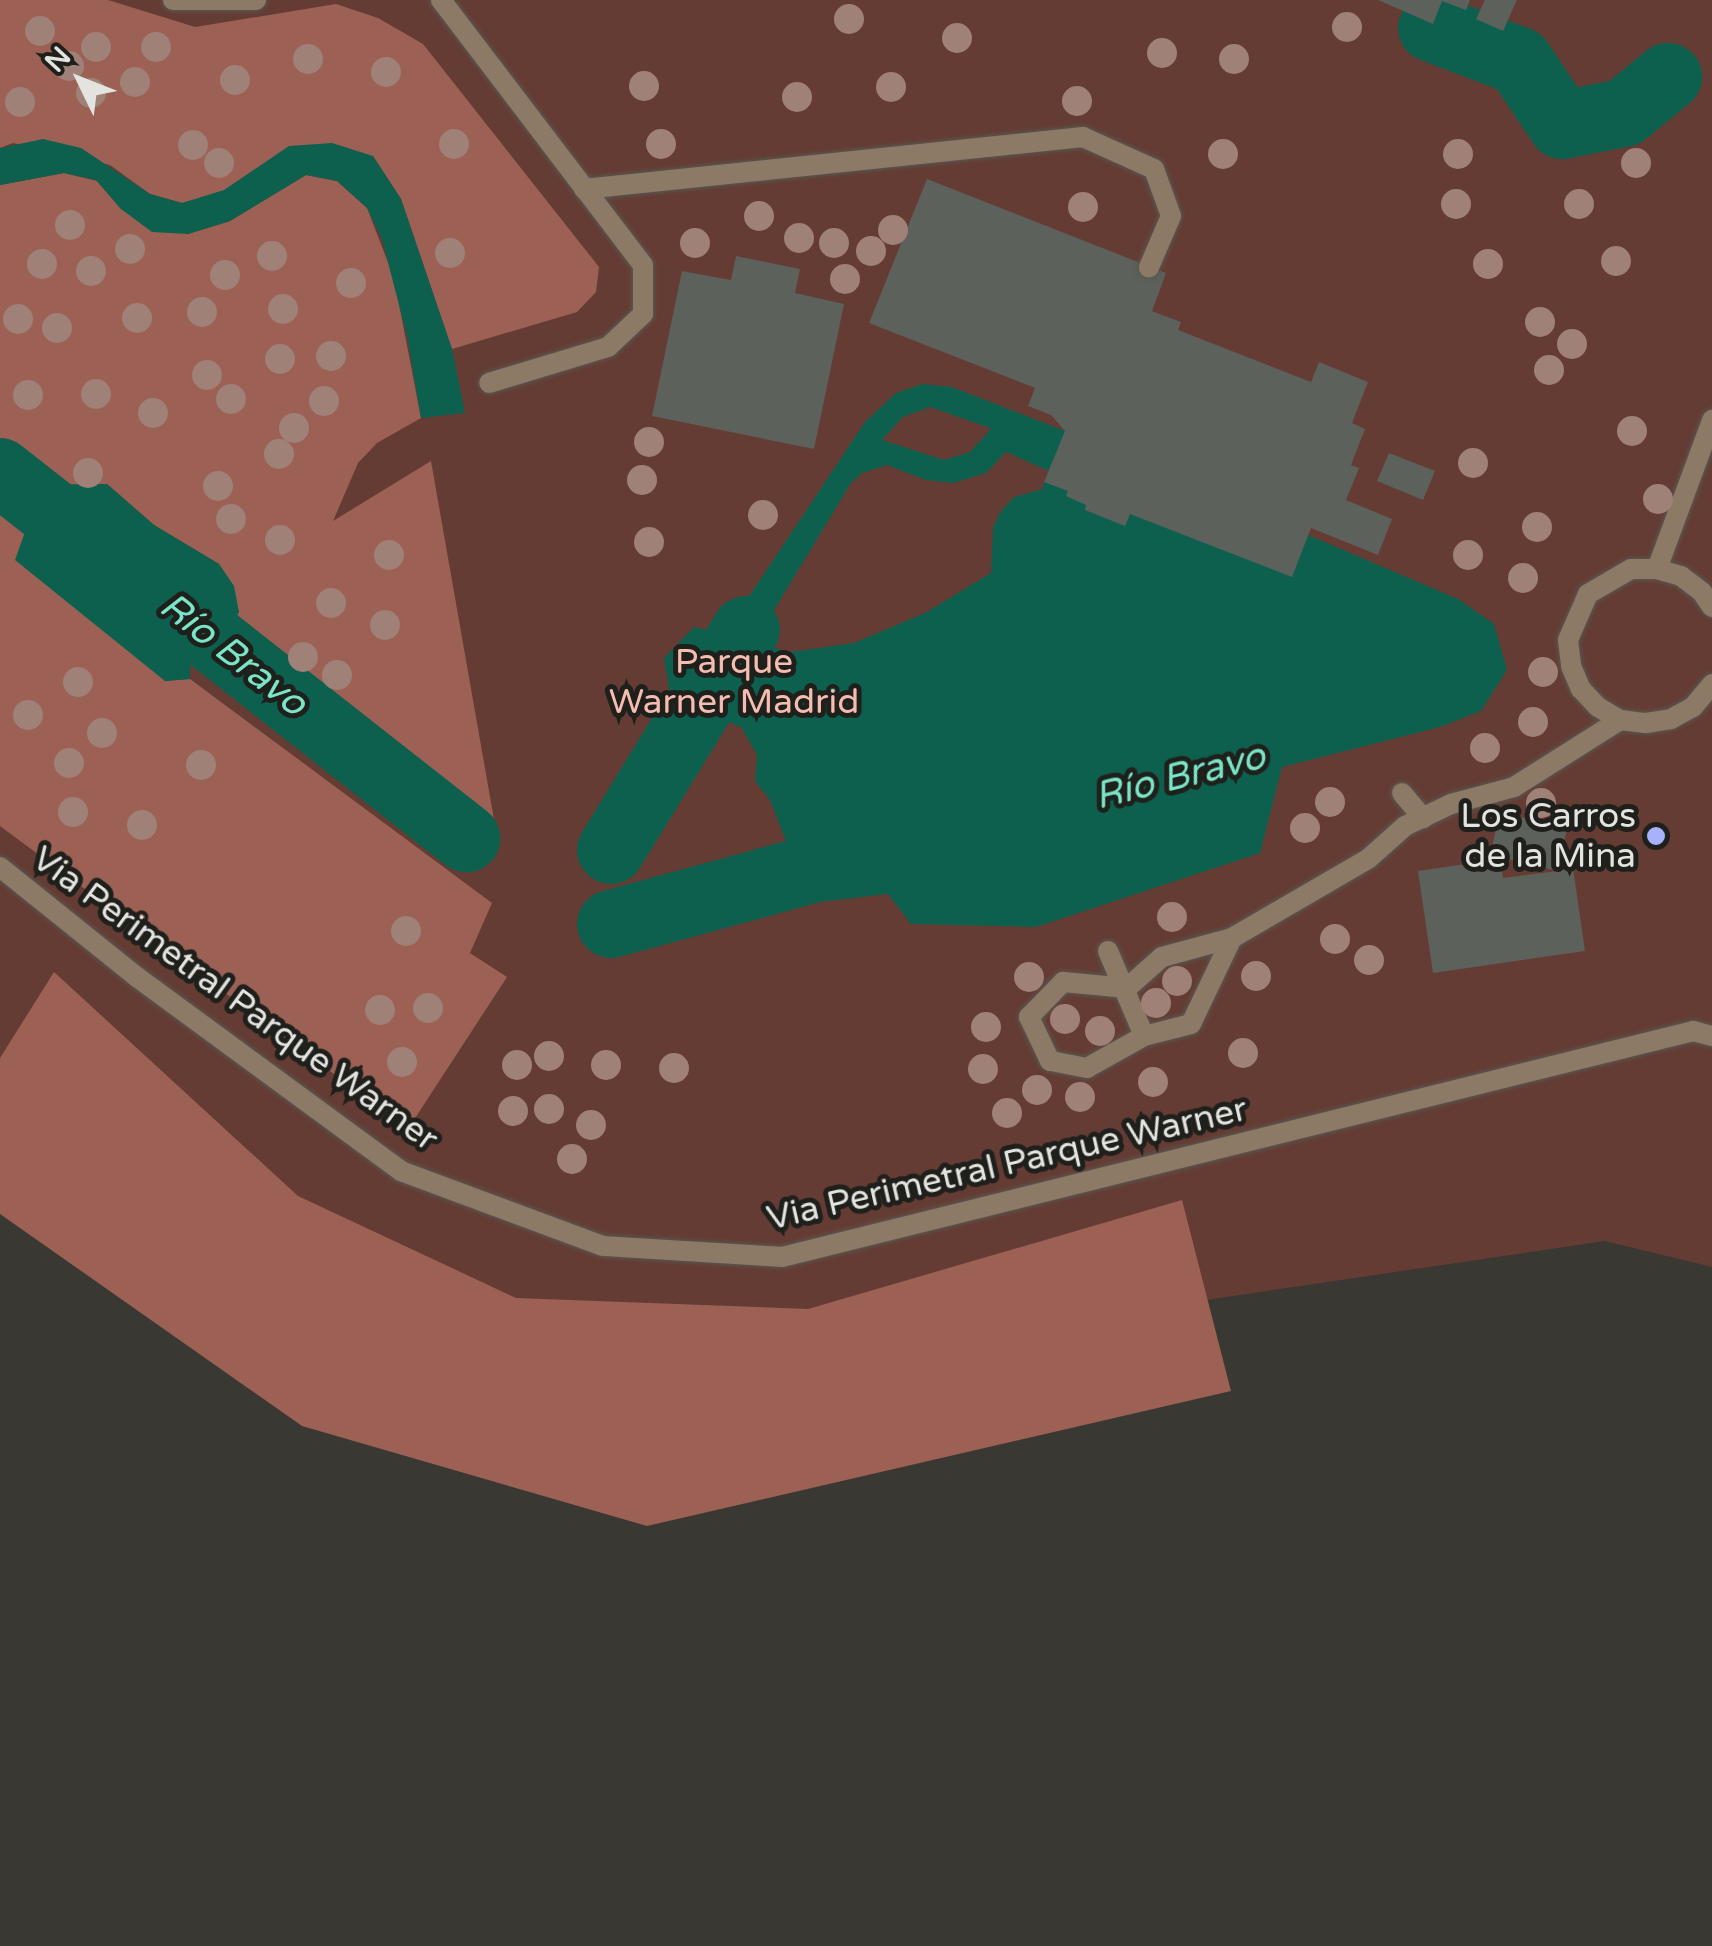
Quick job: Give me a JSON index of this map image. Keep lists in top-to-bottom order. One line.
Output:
{"streets":{"street":["Via Perimetral Parque Warner"]},"water":["Río Bravo"],"parks":["Parque Warner Madrid"],"places":["Los Carros de la Mina"],"north":"top left"}
